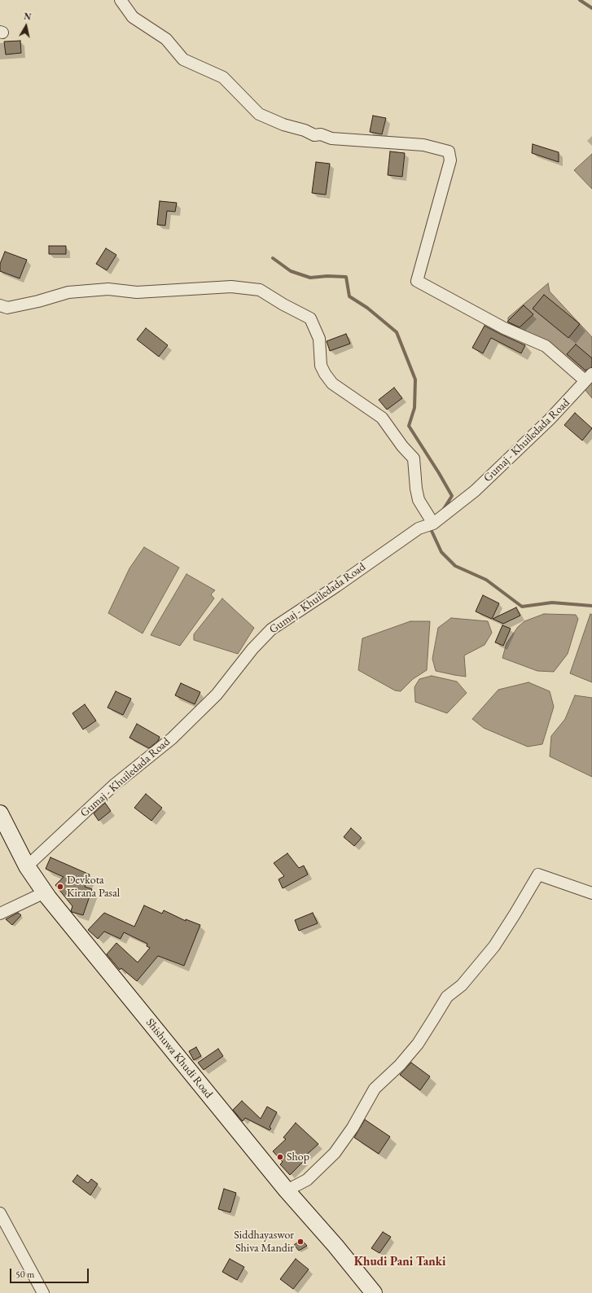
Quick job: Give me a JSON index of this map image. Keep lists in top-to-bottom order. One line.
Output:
{"streets":{"main road":["Shishuwa Khudi Road"],"street":["Gumaj - Khuiledada Road"]},"crossings":[["Gumaj - Khuiledada Road","Shishuwa Khudi Road"]],"districts":["Khudi Pani Tanki"],"places":["Devkota Kirana Pasal","Shop","Siddhayaswor Shiva Mandir"],"scale_bar":"50 m","north":"top"}
